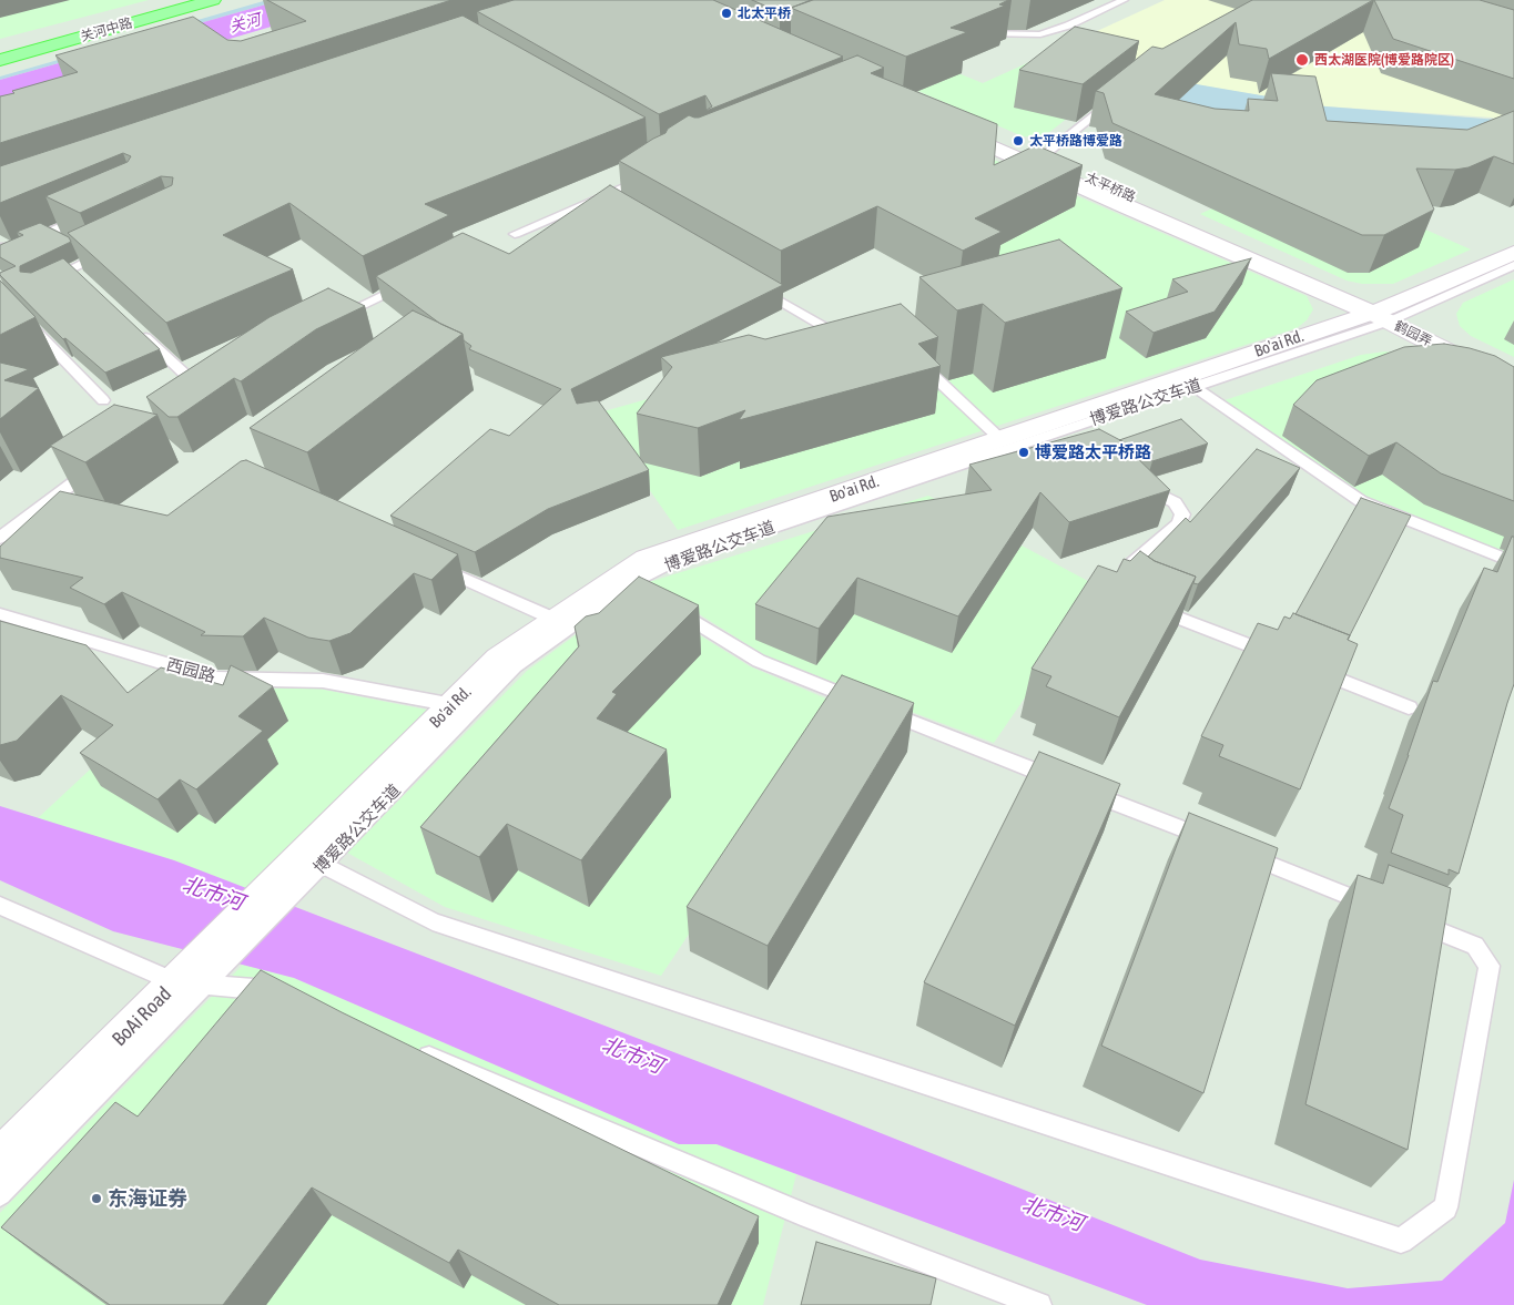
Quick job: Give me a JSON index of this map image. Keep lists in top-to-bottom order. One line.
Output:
{"streets":{"main road":["关河中路","太平桥路","鹤园弄","Bo'ai Rd.","BoAi Road"],"lane":["博爱路公交车道","西园路"]},"crossings":[["太平桥路","鹤园弄"],["太平桥路","Bo'ai Rd."],["鹤园弄","Bo'ai Rd."],["Bo'ai Rd.","博爱路公交车道"],["Bo'ai Rd.","西园路"],["Bo'ai Rd.","BoAi Road"],["博爱路公交车道","BoAi Road"]],"water":["关河","北市河"],"places":["北太平桥","西太湖医院(博爱路院区)","太平桥路博爱路","博爱路太平桥路","东海证券"]}
